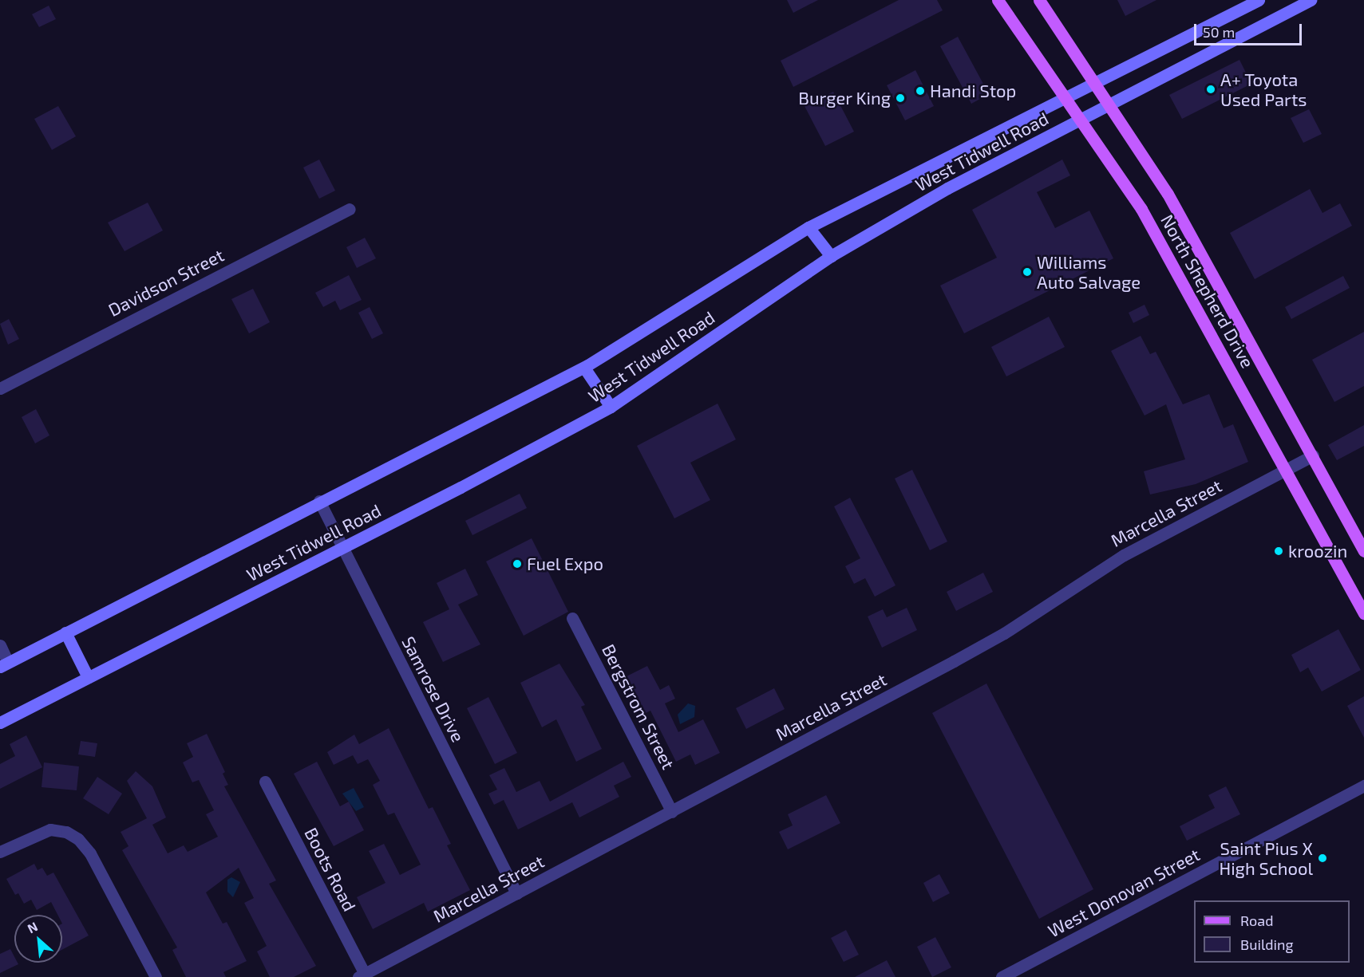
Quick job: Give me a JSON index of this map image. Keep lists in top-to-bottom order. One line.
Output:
{"streets":{"main road":["West Tidwell Road","North Shepherd Drive"],"street":["Davidson Street","Marcella Street","Samrose Drive","Bergstrom Street","Boots Road","West Donovan Street"]},"crossings":[["West Tidwell Road","North Shepherd Drive"],["West Tidwell Road","Samrose Drive"],["North Shepherd Drive","Marcella Street"],["Marcella Street","Samrose Drive"],["Marcella Street","Bergstrom Street"],["Marcella Street","Boots Road"]],"places":["A+ Toyota Used Parts","Handi Stop","Burger King","Williams Auto Salvage","kroozin","Fuel Expo","Saint Pius X High School"],"legend":["Road","Building"],"scale_bar":"50 m","north":"top left"}
